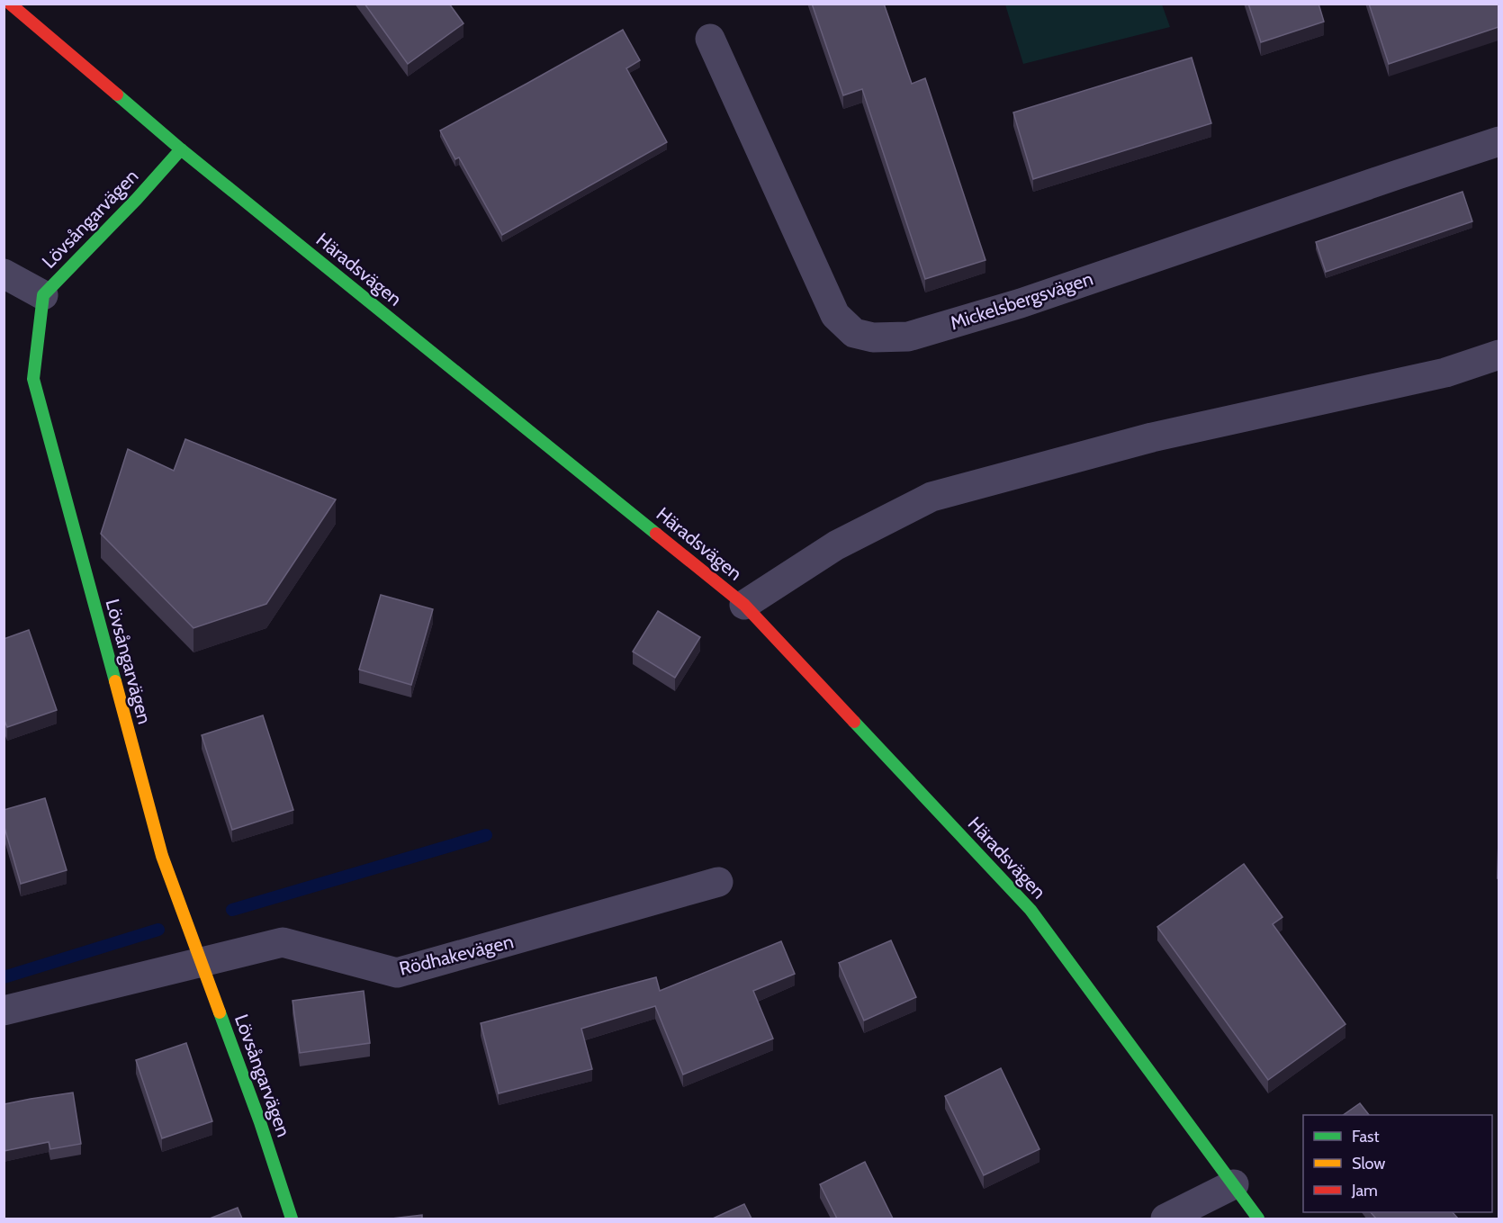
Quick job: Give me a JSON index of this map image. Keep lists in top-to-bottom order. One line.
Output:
{"streets":{"street":["Lövsångarvägen","Häradsvägen","Mickelsbergsvägen","Rödhakevägen"]},"crossings":[["Lövsångarvägen","Häradsvägen"],["Lövsångarvägen","Rödhakevägen"]],"legend":["Fast","Slow","Jam"]}
